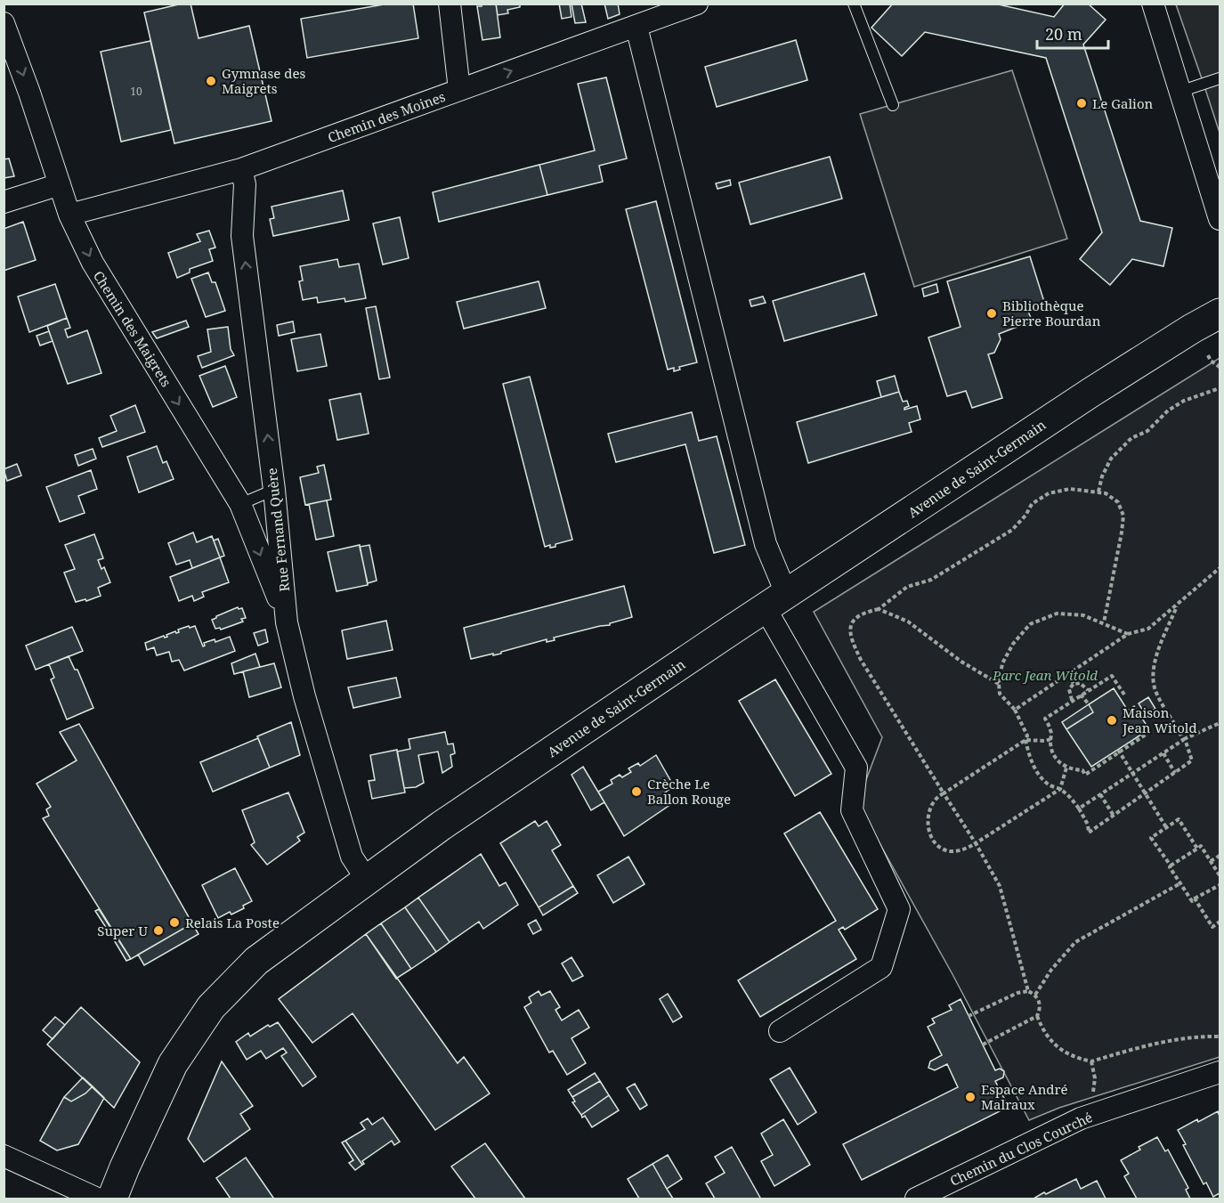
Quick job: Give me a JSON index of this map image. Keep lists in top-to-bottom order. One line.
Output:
{"streets":{"main road":["Avenue de Saint-Germain"],"street":["Chemin des Moines","Chemin des Maigrets","Rue Fernand Quère","Chemin du Clos Courché"]},"crossings":[["Chemin des Moines","Chemin des Maigrets"],["Chemin des Moines","Rue Fernand Quère"],["Chemin des Maigrets","Rue Fernand Quère"],["Avenue de Saint-Germain","Rue Fernand Quère"]],"one_way":["Chemin des Maigrets","Rue Fernand Quère"],"parks":["Parc Jean Witold"],"places":["Gymnase des Maigrets","Le Galion","Bibliothèque Pierre Bourdan","Maison Jean Witold","Crèche Le Ballon Rouge","Relais La Poste","Super U","Espace André Malraux"],"house_numbers":["10"],"scale_bar":"20 m"}
